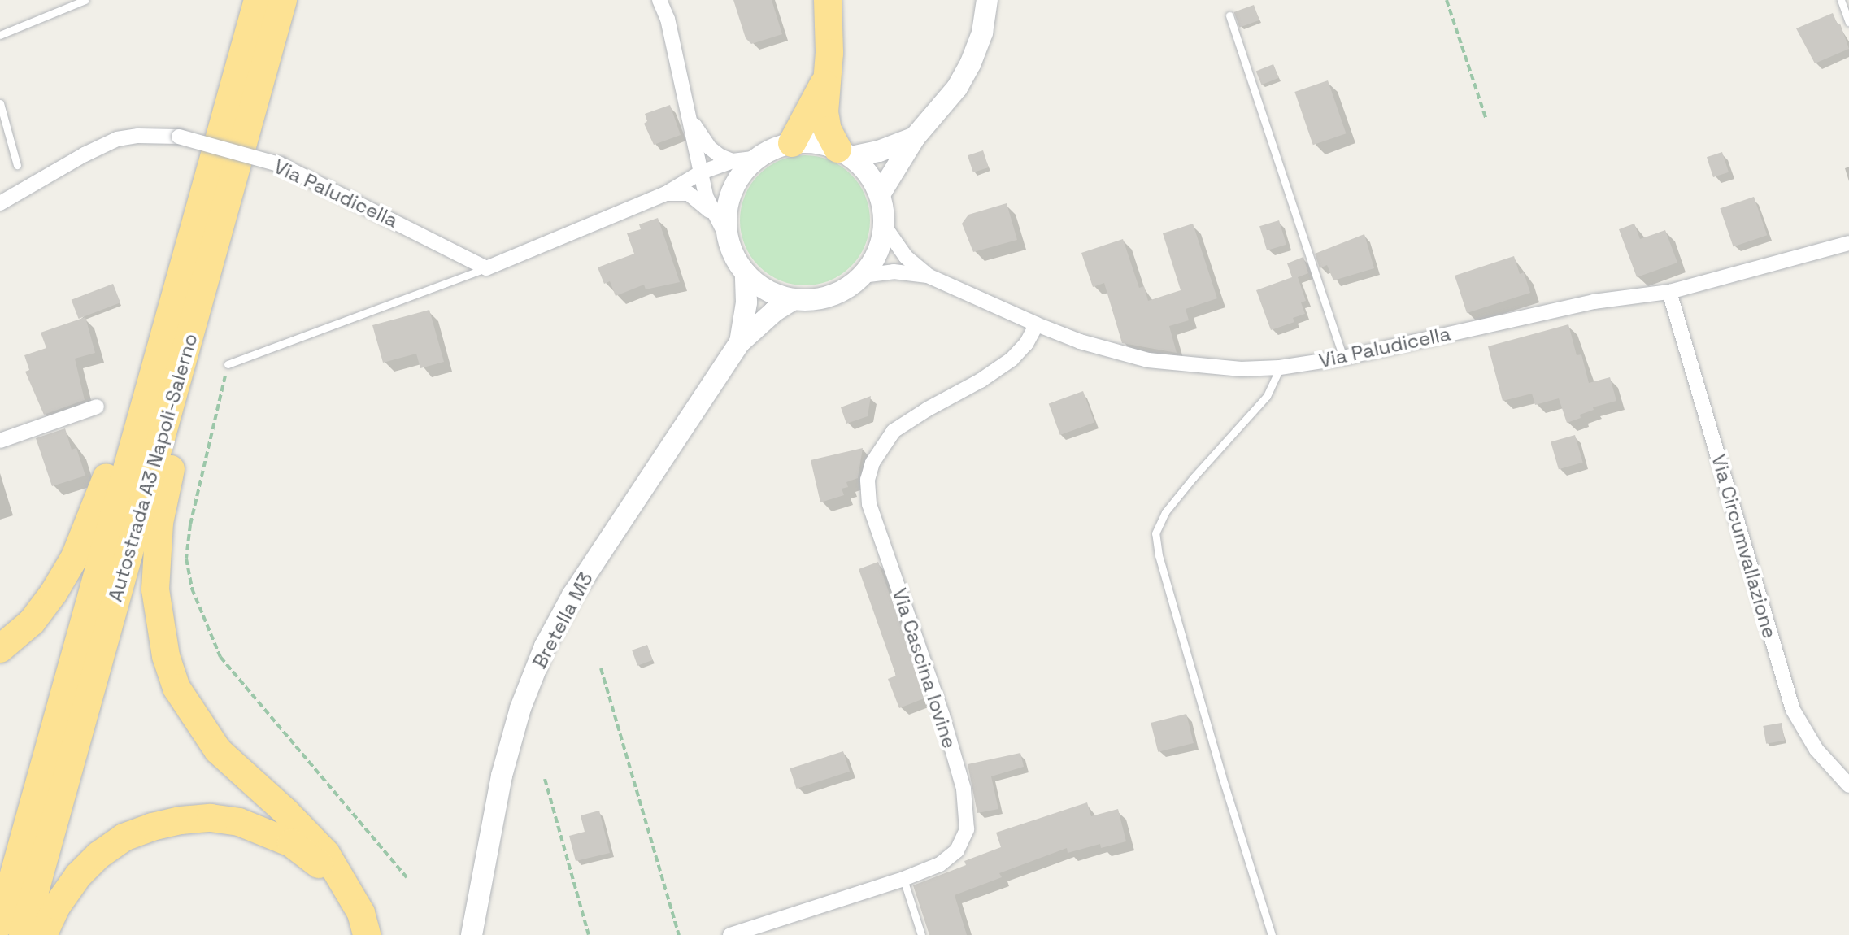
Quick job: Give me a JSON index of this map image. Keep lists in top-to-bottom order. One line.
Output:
{"streets":{"highway":["Autostrada A3 Napoli-Salerno"],"street":["Via Paludicella","Via Circumvallazione","Bretella M3","Via Cascina Iovine"]},"crossings":[["Via Paludicella","Via Circumvallazione"],["Via Paludicella","Bretella M3"],["Via Paludicella","Via Cascina Iovine"]]}
